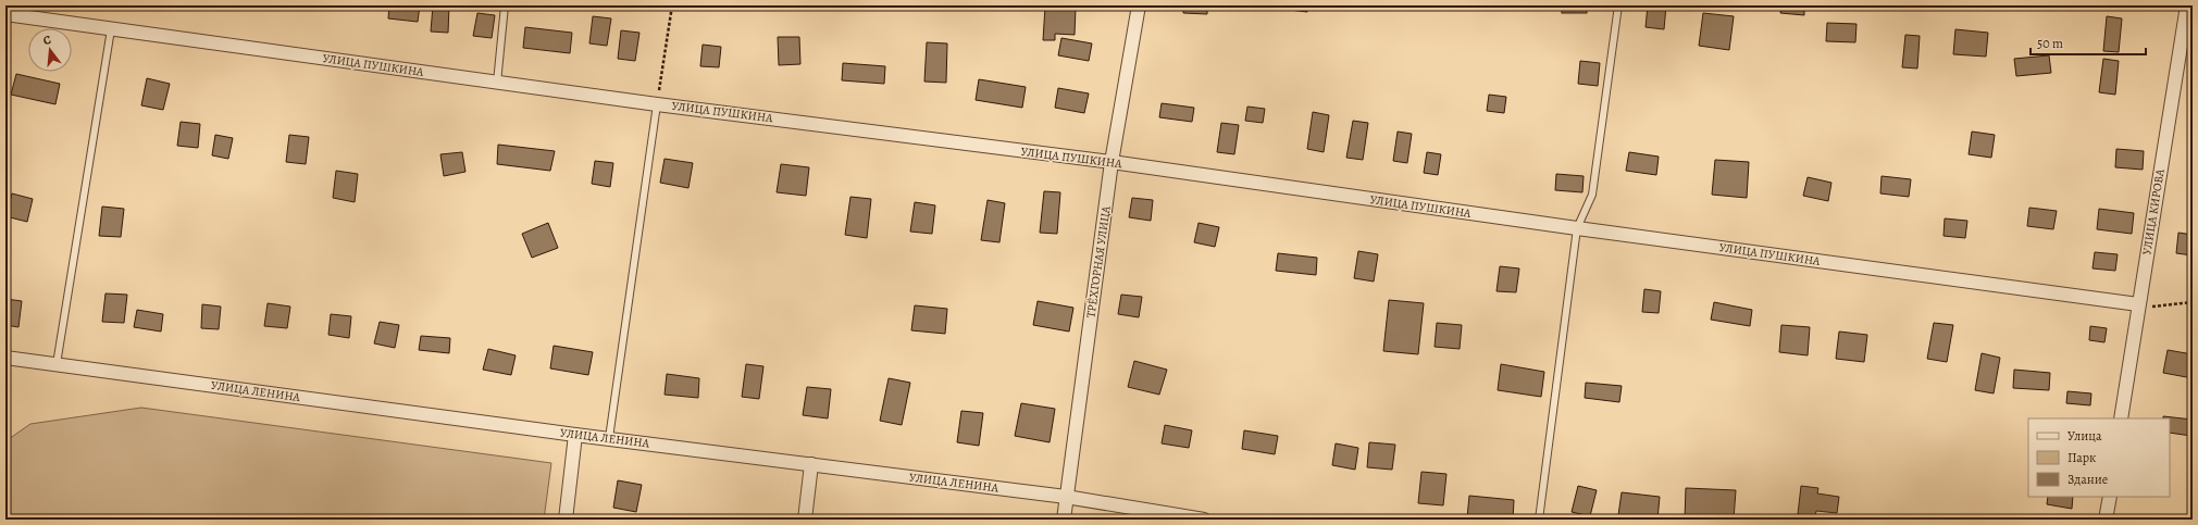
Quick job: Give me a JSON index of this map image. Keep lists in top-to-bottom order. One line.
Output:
{"streets":{"street":["УЛИЦА ПУШКИНА","УЛИЦА КИРОВА","ТРЁХГОРНАЯ УЛИЦА","УЛИЦА ЛЕНИНА"]},"crossings":[["УЛИЦА ПУШКИНА","УЛИЦА КИРОВА"],["УЛИЦА ПУШКИНА","ТРЁХГОРНАЯ УЛИЦА"],["ТРЁХГОРНАЯ УЛИЦА","УЛИЦА ЛЕНИНА"]],"legend":["Улица","Парк","Здание"],"scale_bar":"50 m","north":"top"}
